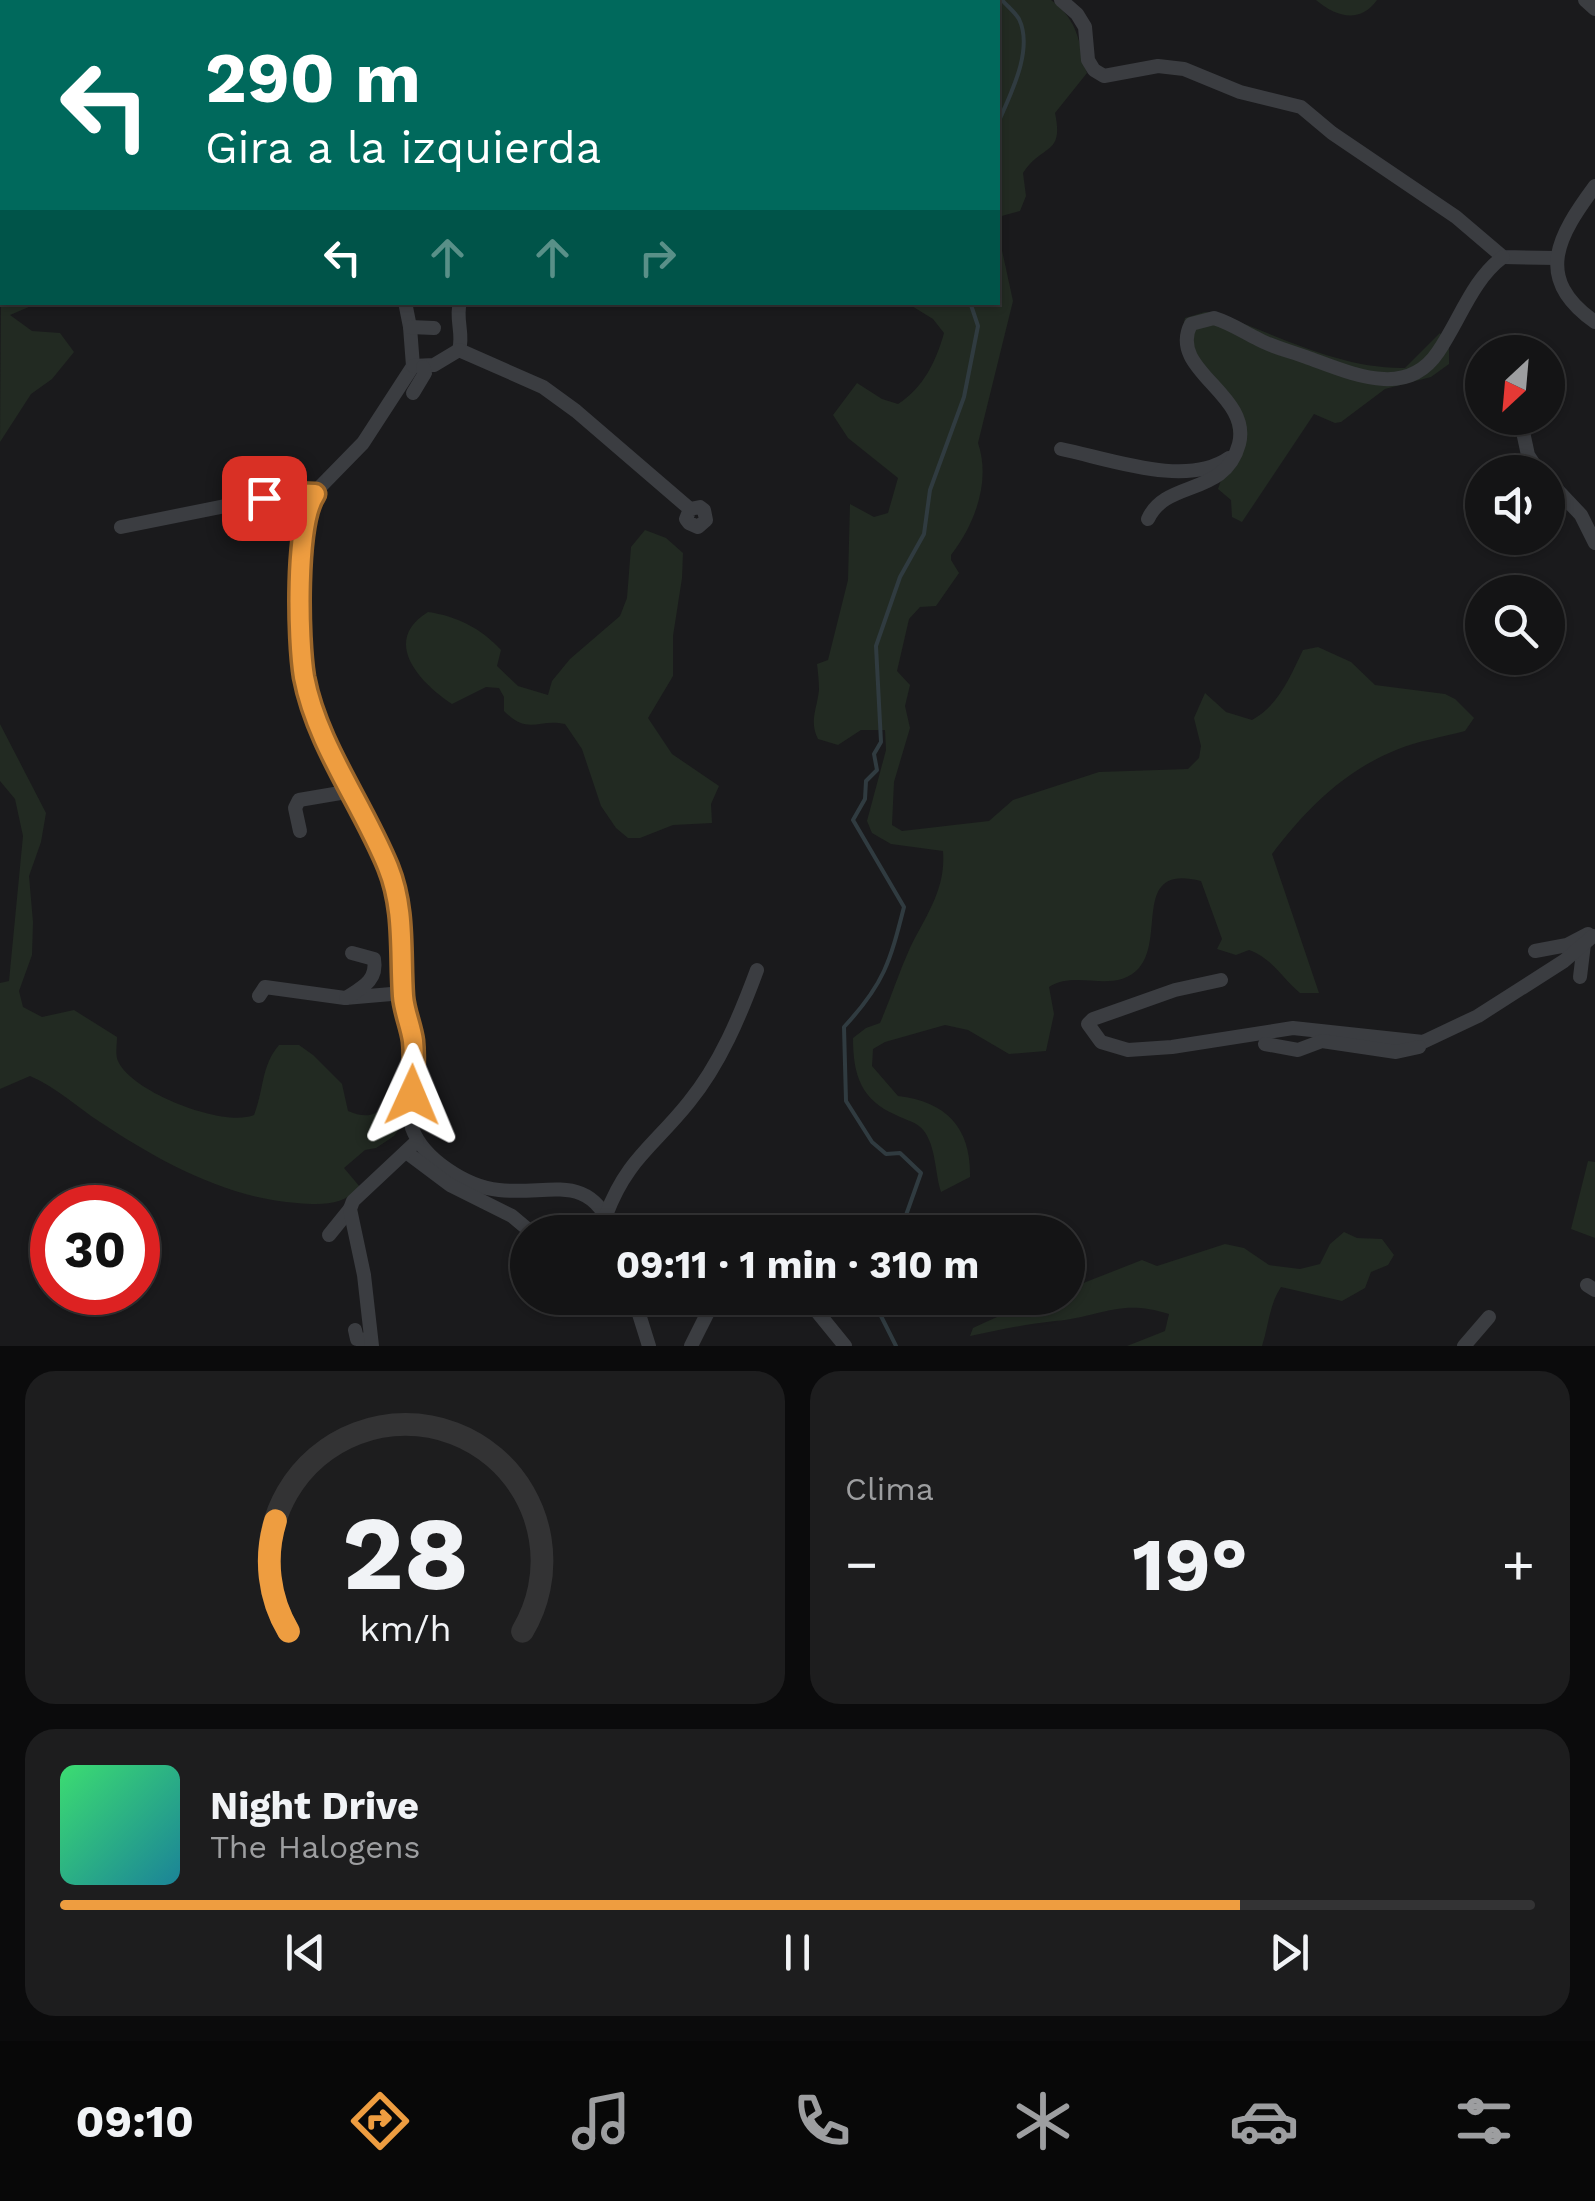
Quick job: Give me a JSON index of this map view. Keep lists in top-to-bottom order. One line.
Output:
{"north":"bottom left","page":{"turn":["290 m","Gira a la izquierda"],"limit":"30","trip":"09:11 · 1 min · 310 m","tile":"Clima","heat":["−","19°","+"],"song":["Night Drive","The Halogens"],"tabs":"09:10","gauge":["28","km/h"]}}
